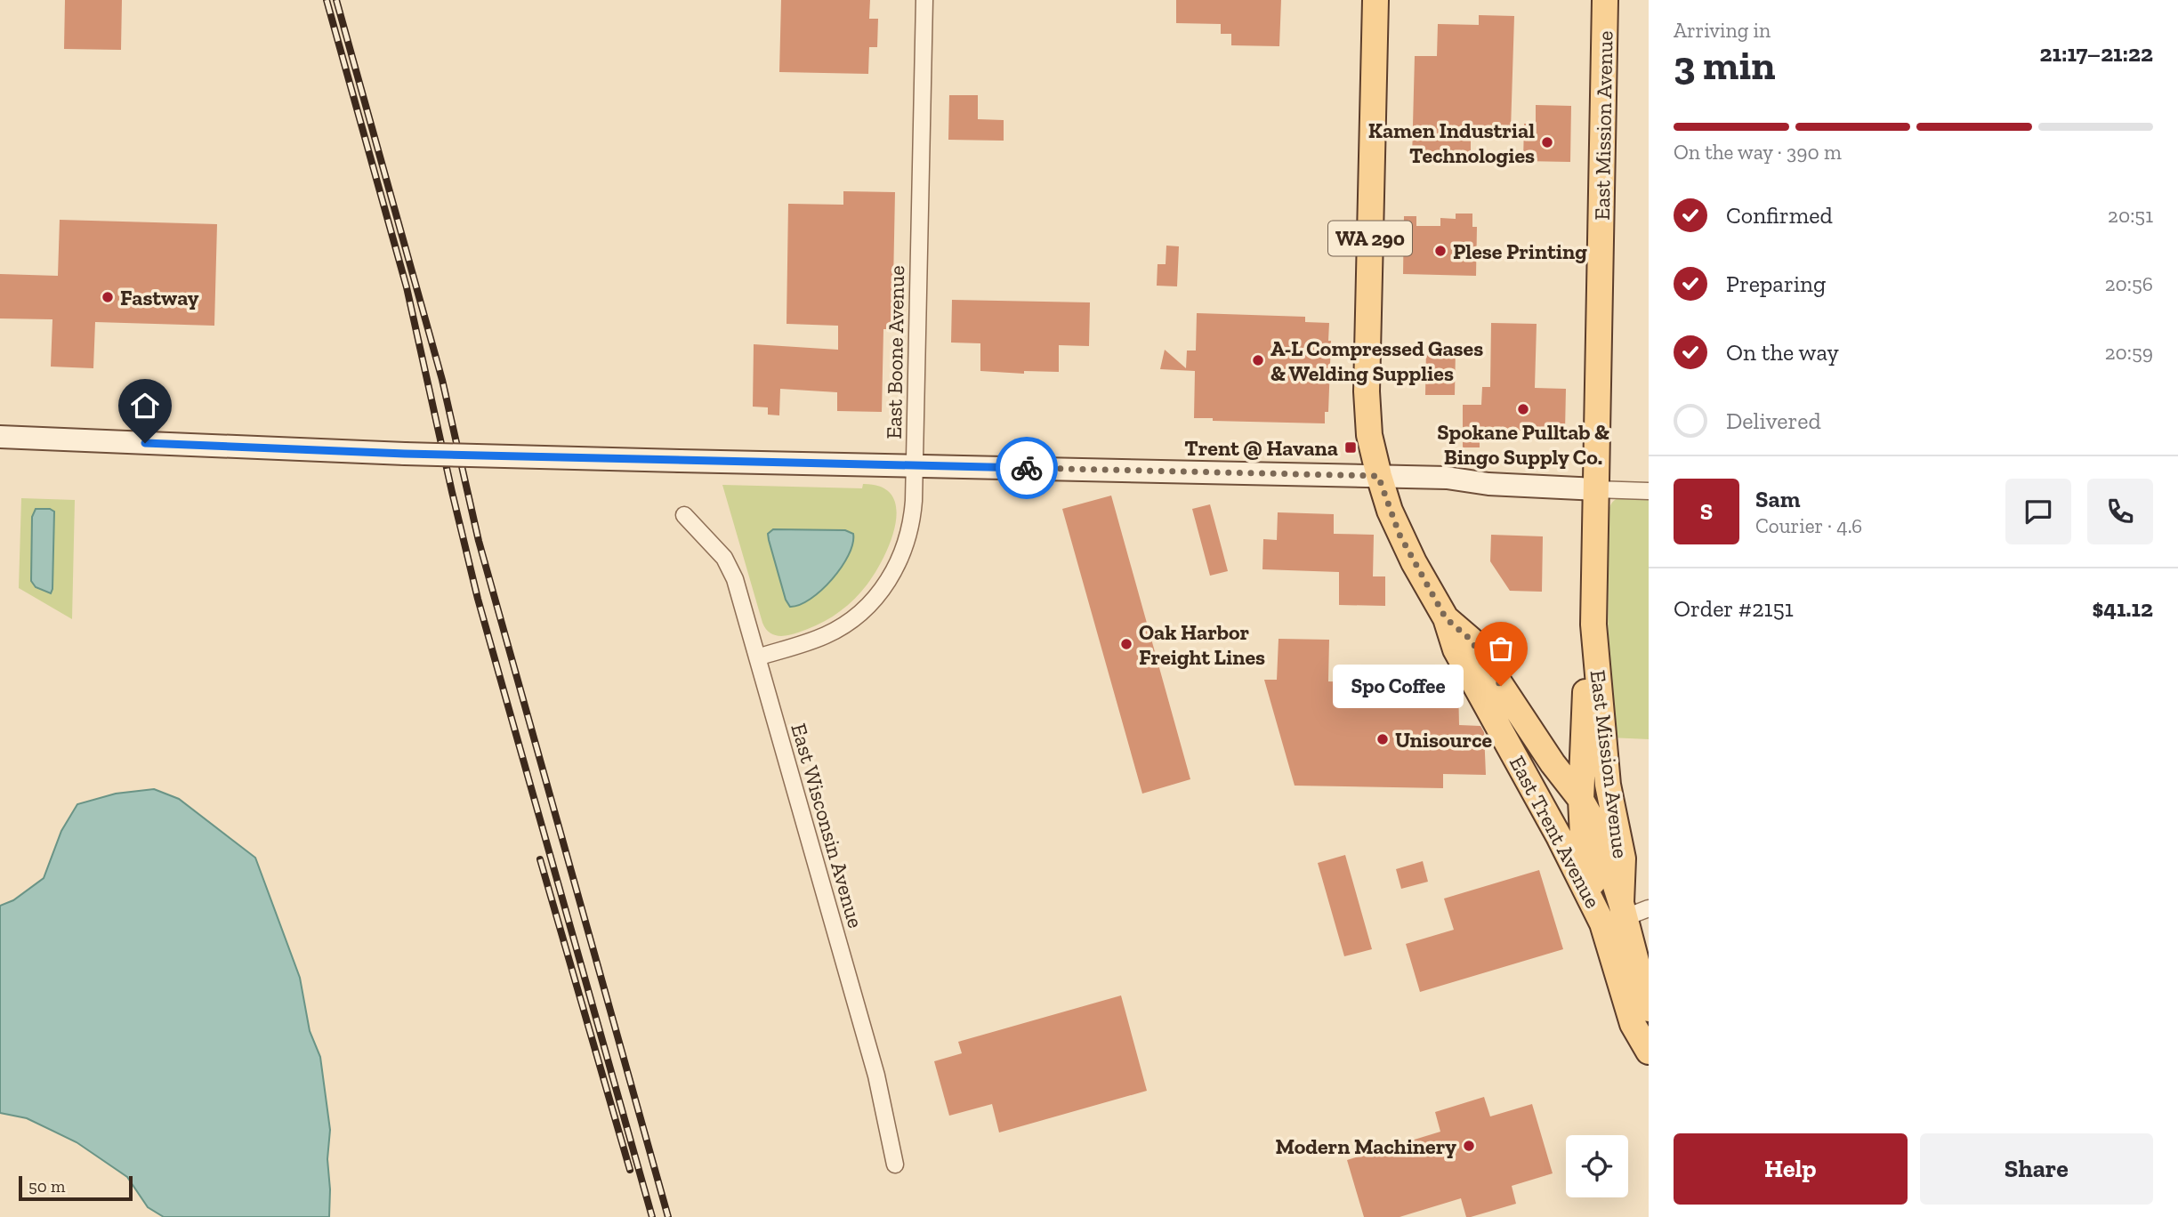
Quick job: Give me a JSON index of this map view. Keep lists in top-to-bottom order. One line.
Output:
{"streets":{"main road":["East Mission Avenue","WA 290","East Trent Avenue"],"street":["East Boone Avenue","East Wisconsin Avenue"]},"crossings":[["East Mission Avenue","East Trent Avenue"],["East Boone Avenue","East Wisconsin Avenue"]],"places":{"other":["Kamen Industrial Technologies","Plese Printing","Fastway","A-L Compressed Gases & Welding Supplies","Spokane Pulltab & Bingo Supply Co.","Oak Harbor Freight Lines","Spo Coffee","Unisource","Modern Machinery"],"transit":["Trent @ Havana"]},"scale_bar":"50 m","page":{"heading":["3 min","Arriving in","21:17–21:22"],"panel":["Sam","Courier · 4.6","Order #2151","$41.12"],"bar":"On the way · 390 m","list":[["Confirmed","20:51"],["Preparing","20:56"],["On the way","20:59"],"Delivered"],"round":"S","bubble":"Spo Coffee","buttons":["Help","Share"],"scale":"50 m"}}
